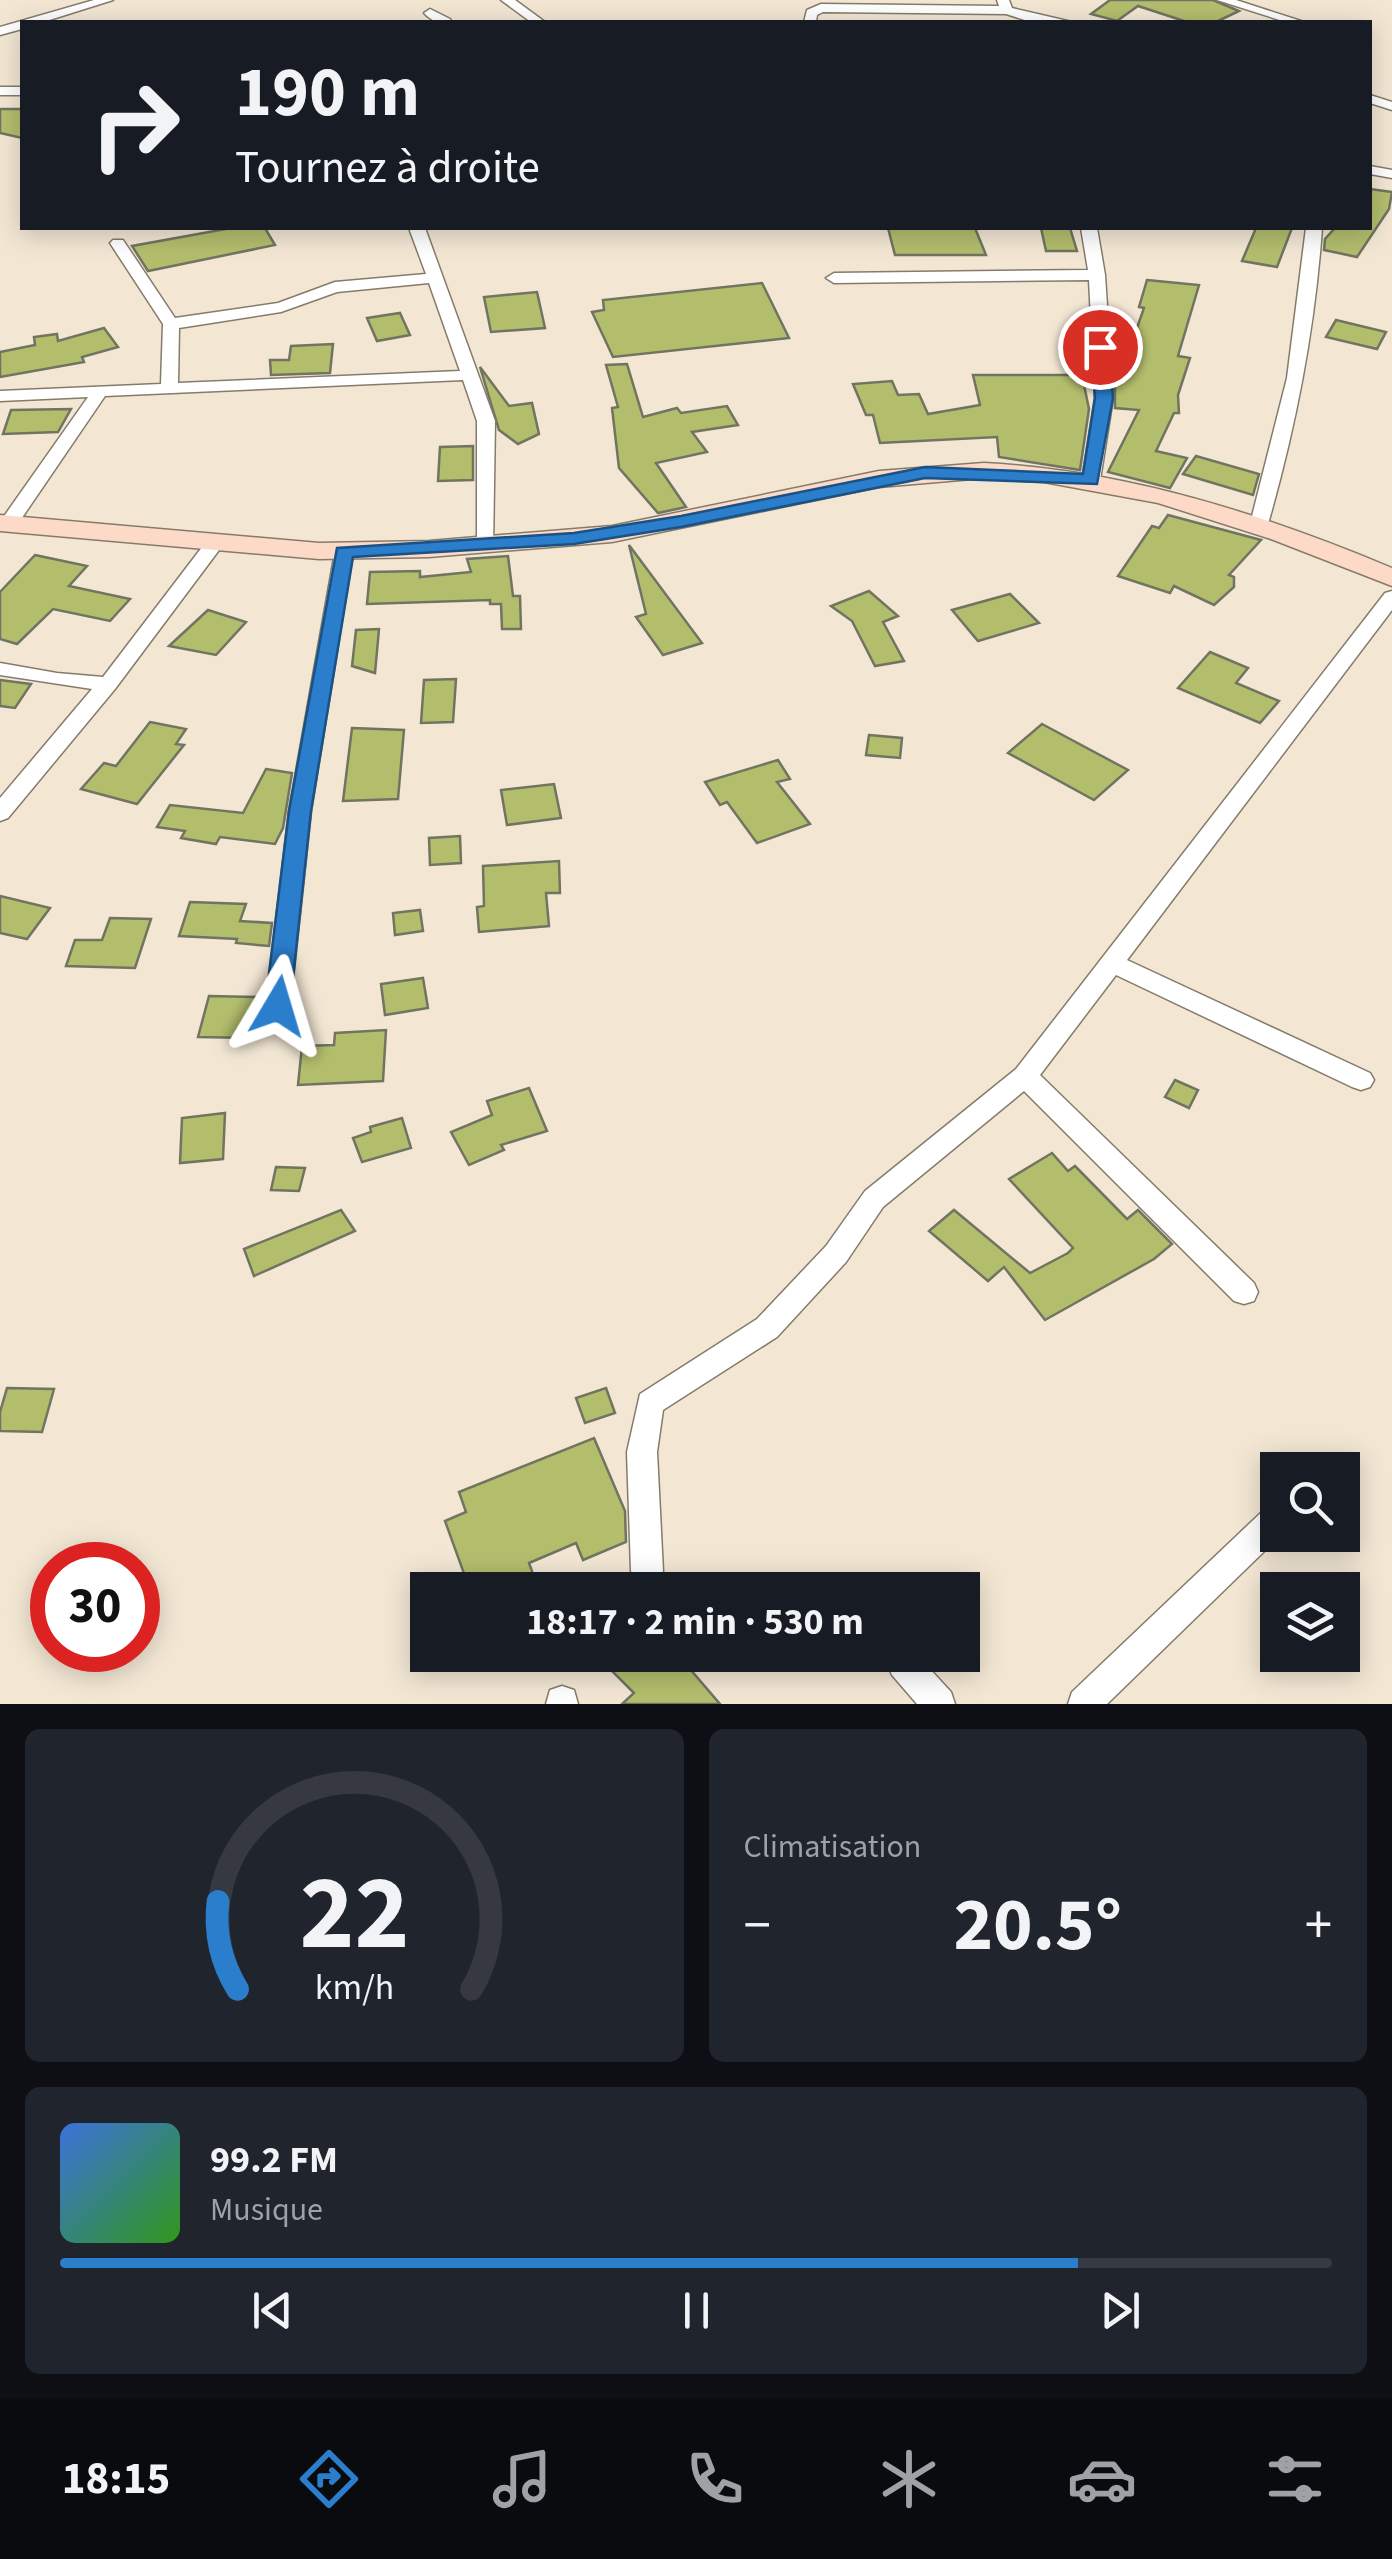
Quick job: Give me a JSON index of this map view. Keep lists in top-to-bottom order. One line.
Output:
{"page":{"turn":["190 m","Tournez à droite"],"limit":"30","trip":"18:17 · 2 min · 530 m","tile":"Climatisation","heat":["−","20.5°","+"],"song":["99.2 FM","Musique"],"tabs":"18:15","gauge":["22","km/h"]}}
